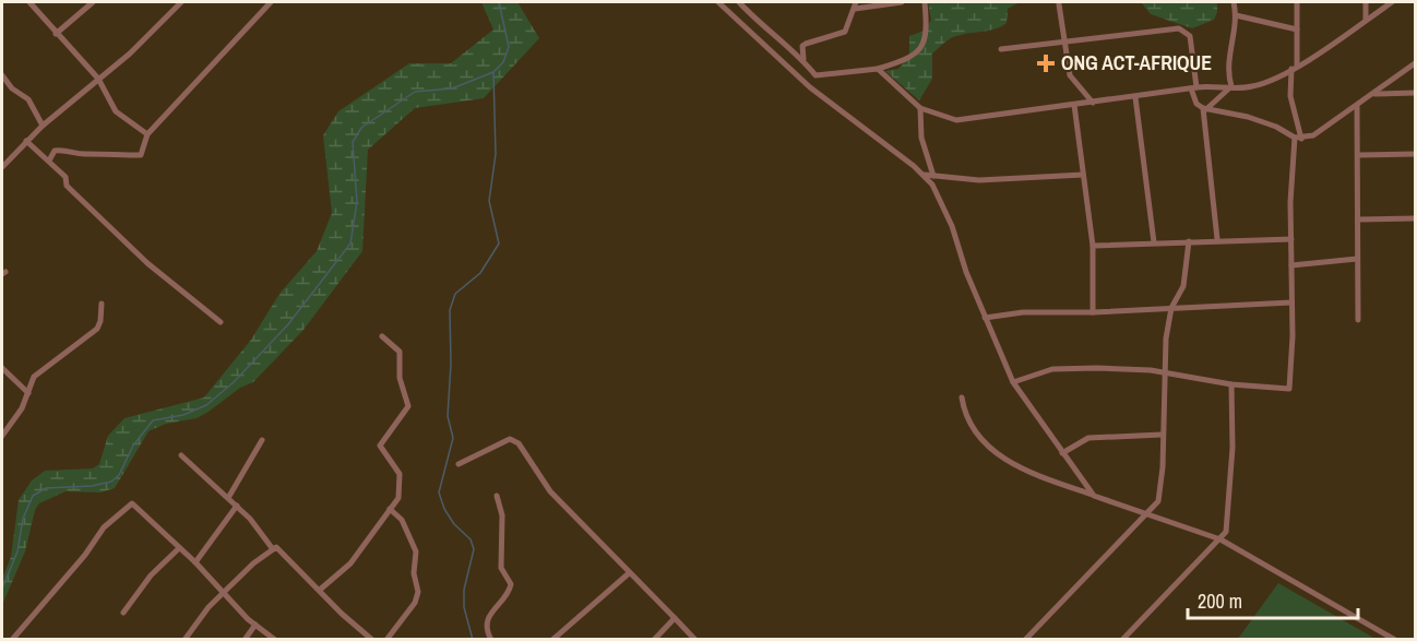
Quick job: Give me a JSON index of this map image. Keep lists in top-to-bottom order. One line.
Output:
{"places":{"health":["ONG ACT-AFRIQUE"]},"scale_bar":"200 m"}
